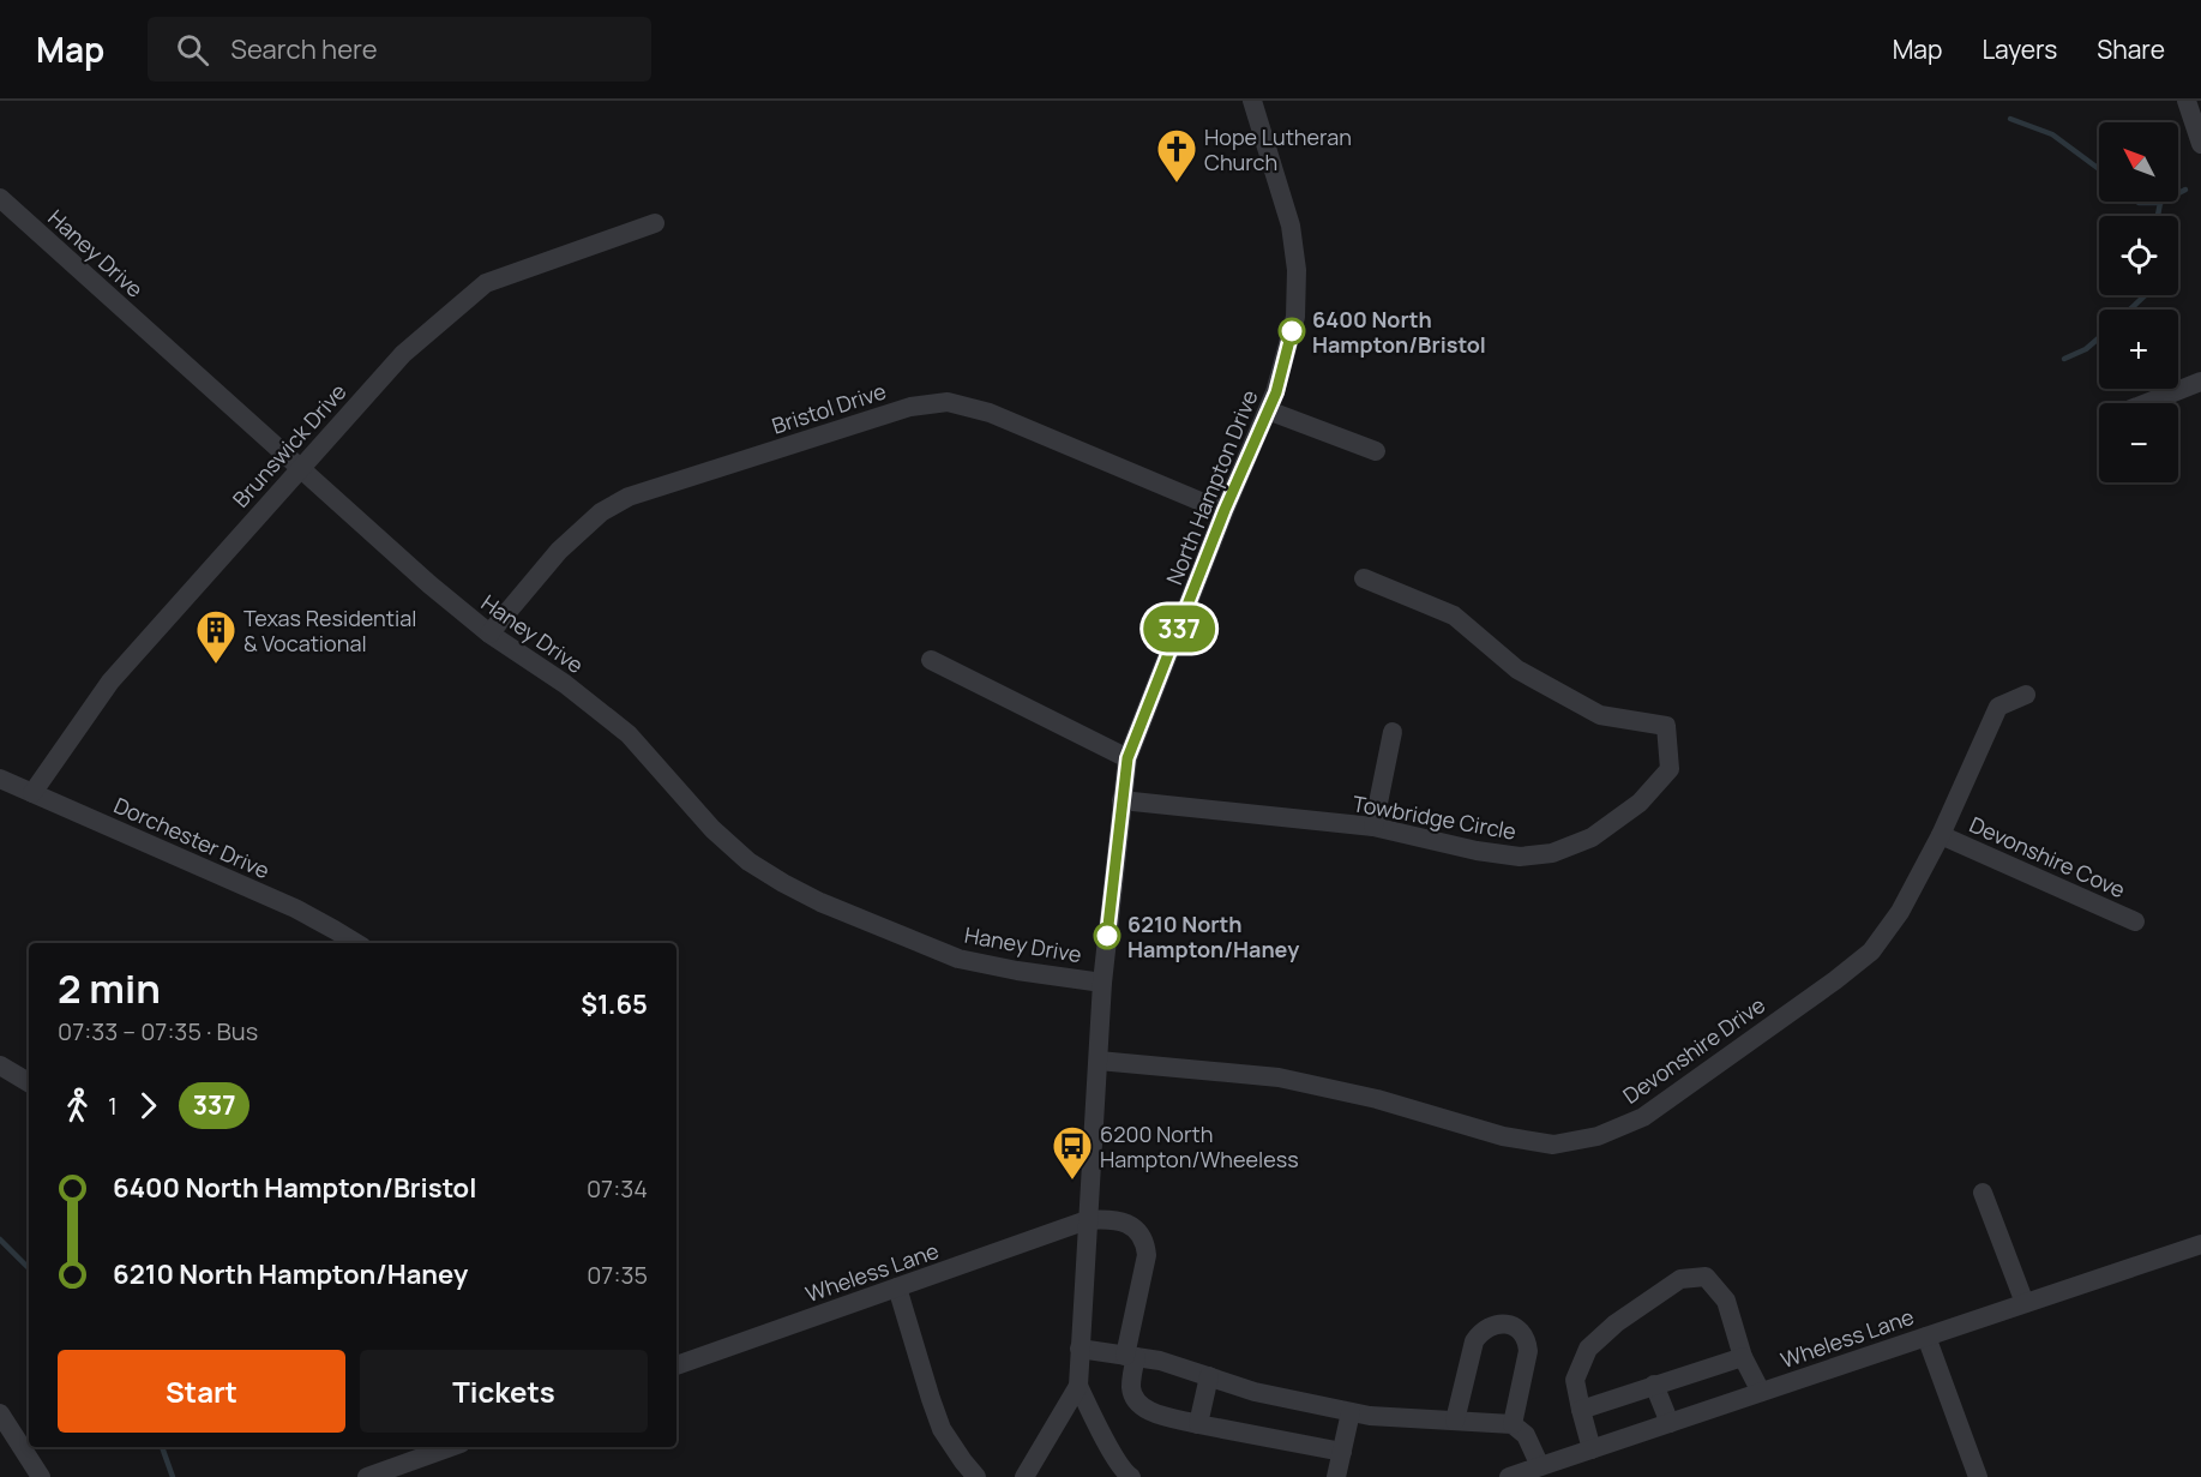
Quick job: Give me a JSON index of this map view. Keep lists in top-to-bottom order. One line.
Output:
{"streets":{"street":["Haney Drive","Bristol Drive","Brunswick Drive","North Hampton Drive","Towbridge Circle","Dorchester Drive","Devonshire Cove","Devonshire Drive","Wheless Lane"]},"crossings":[["Haney Drive","Bristol Drive"],["Haney Drive","Brunswick Drive"],["Haney Drive","North Hampton Drive"],["Bristol Drive","North Hampton Drive"],["Brunswick Drive","Dorchester Drive"],["North Hampton Drive","Towbridge Circle"],["North Hampton Drive","Devonshire Drive"],["North Hampton Drive","Wheless Lane"],["Devonshire Cove","Devonshire Drive"]],"places":{"church":["Hope Lutheran Church"],"other":["6400 North Hampton/Bristol","6210 North Hampton/Haney"],"building":["Texas Residential & Vocational"],"bus stop":["6200 North Hampton/Wheeless"]},"lines":["bus line 337"],"north":"top left","page":{"header":"Map","search":"Search here","nav":["Map","Layers","Share"],"on_map":"337","map_buttons":["+","−"],"heading":["2 min","07:33 – 07:35 · Bus","$1.65"],"legs":["1","337"],"list":[{"name":"6400 North Hampton/Bristol","value":"07:34"},{"name":"6210 North Hampton/Haney","value":"07:35"}],"buttons":["Start","Tickets"]}}
